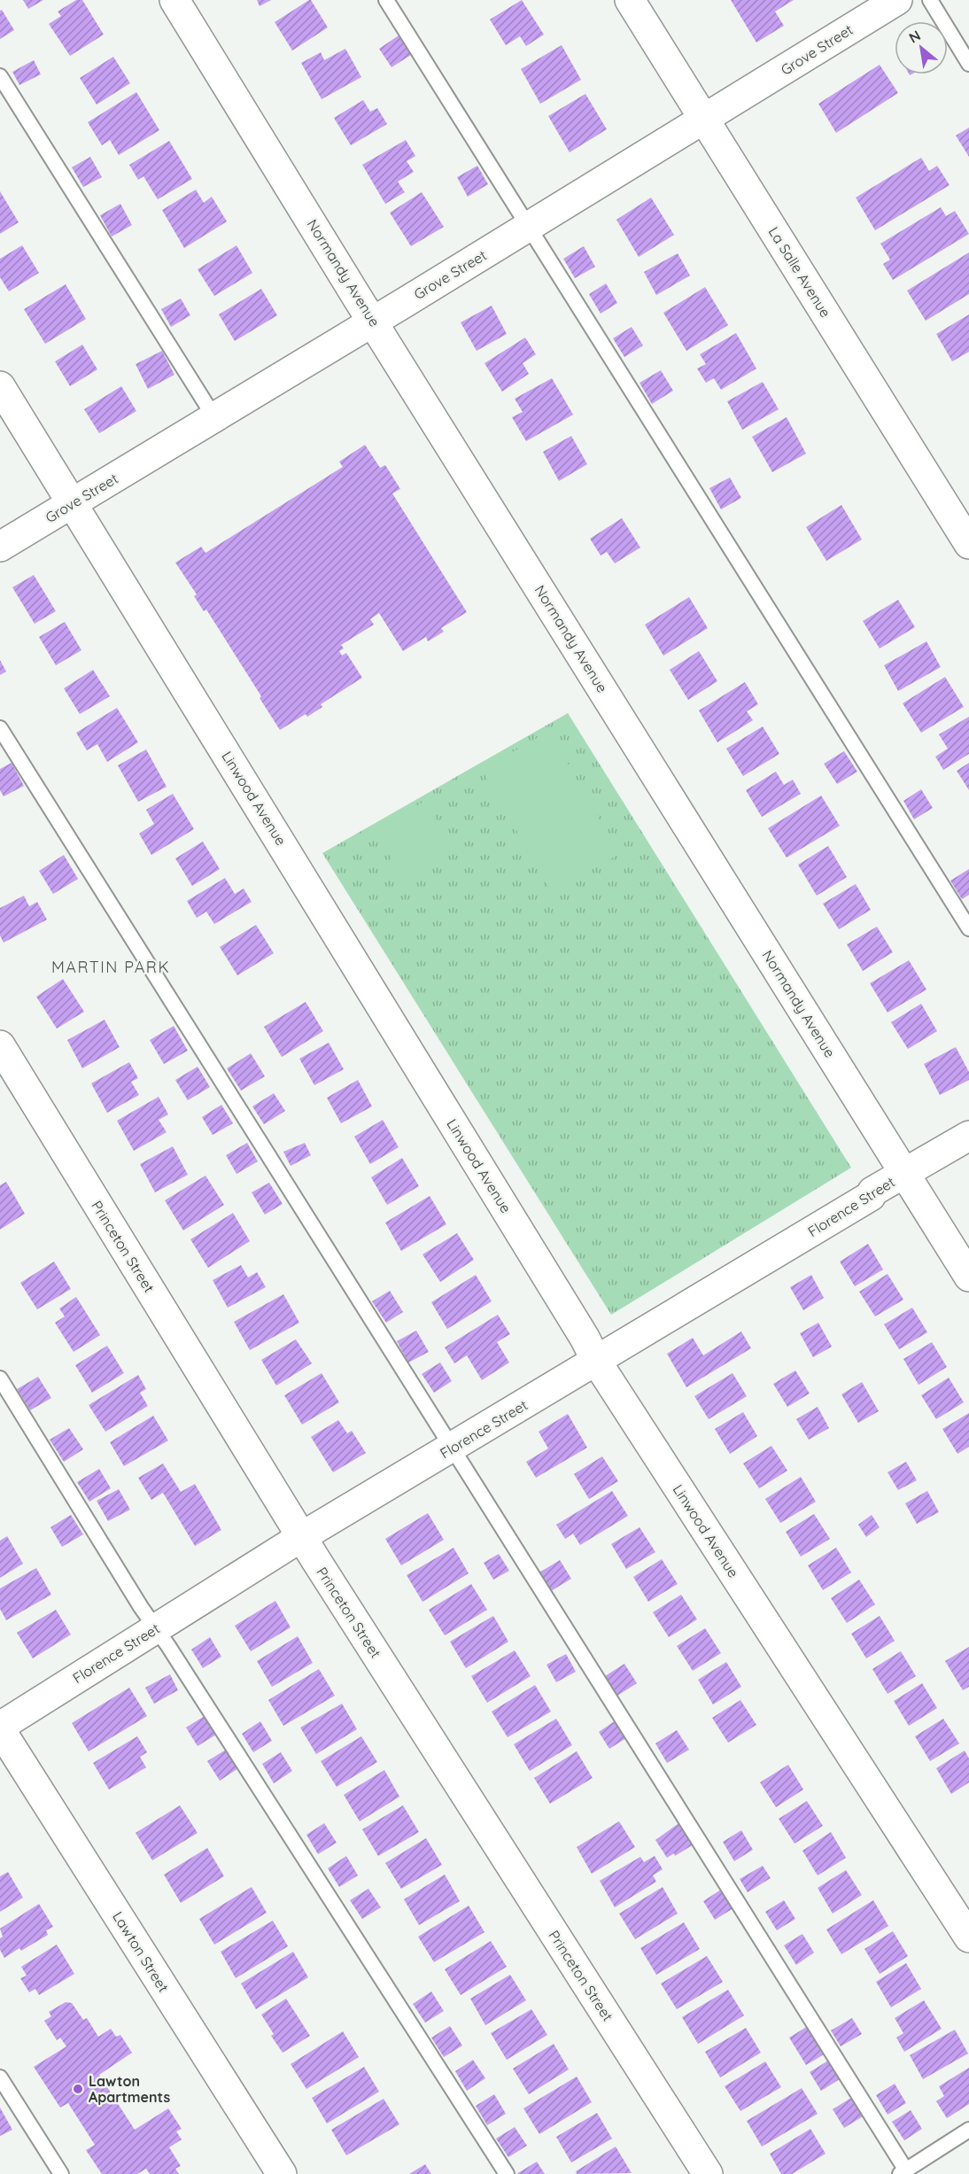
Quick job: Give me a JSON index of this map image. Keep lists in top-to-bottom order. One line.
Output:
{"streets":{"street":["Grove Street","La Salle Avenue","Normandy Avenue","Linwood Avenue","Florence Street","Princeton Street","Lawton Street"]},"crossings":[["Grove Street","La Salle Avenue"],["Grove Street","Normandy Avenue"],["Grove Street","Linwood Avenue"],["Normandy Avenue","Florence Street"],["Linwood Avenue","Florence Street"],["Florence Street","Princeton Street"],["Florence Street","Lawton Street"]],"districts":["MARTIN PARK"],"places":["Lawton Apartments"],"north":"top left"}
